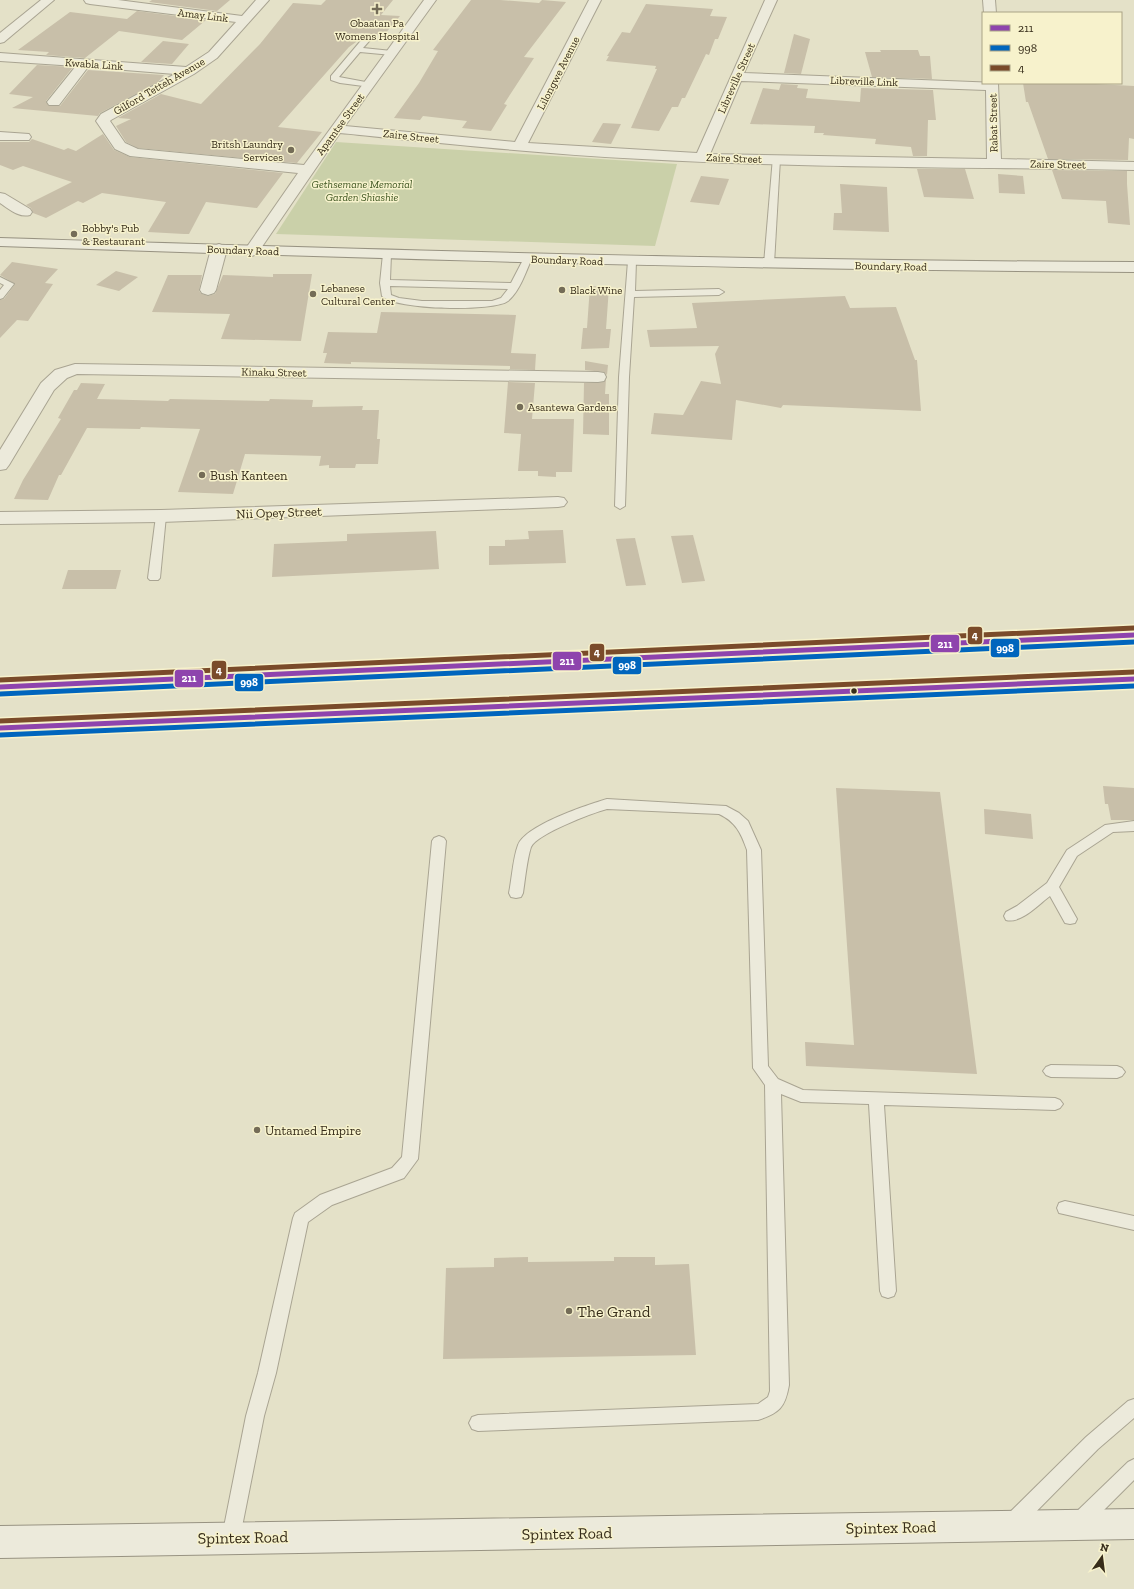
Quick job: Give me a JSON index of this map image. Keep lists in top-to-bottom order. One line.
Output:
{"streets":{"street":["Amay Link","Kwabla Link","Lilongwe Avenue","Libreville Street","Libreville Link","Gilford Tetteh Avenue","Rabat Street","Apamtse Street","Zaire Street","Boundary Road","Kinaku Street","Nii Opey Street","Spintex Road"]},"crossings":[["Amay Link","Gilford Tetteh Avenue"],["Kwabla Link","Gilford Tetteh Avenue"],["Lilongwe Avenue","Zaire Street"],["Libreville Street","Libreville Link"],["Libreville Street","Zaire Street"],["Gilford Tetteh Avenue","Apamtse Street"],["Rabat Street","Zaire Street"],["Apamtse Street","Zaire Street"],["Apamtse Street","Boundary Road"]],"parks":["Gethsemane Memorial Garden Shiashie"],"places":{"health":["Obaatan Pa Womens Hospital"],"other":["Britsh Laundry Services","Bobby's Pub & Restaurant","Black Wine","Lebanese Cultural Center","Asantewa Gardens","Bush Kanteen","Untamed Empire","The Grand"]},"lines":["transit line 4","transit line 211","transit line 998"],"legend":["211","998","4"],"north":"top"}
